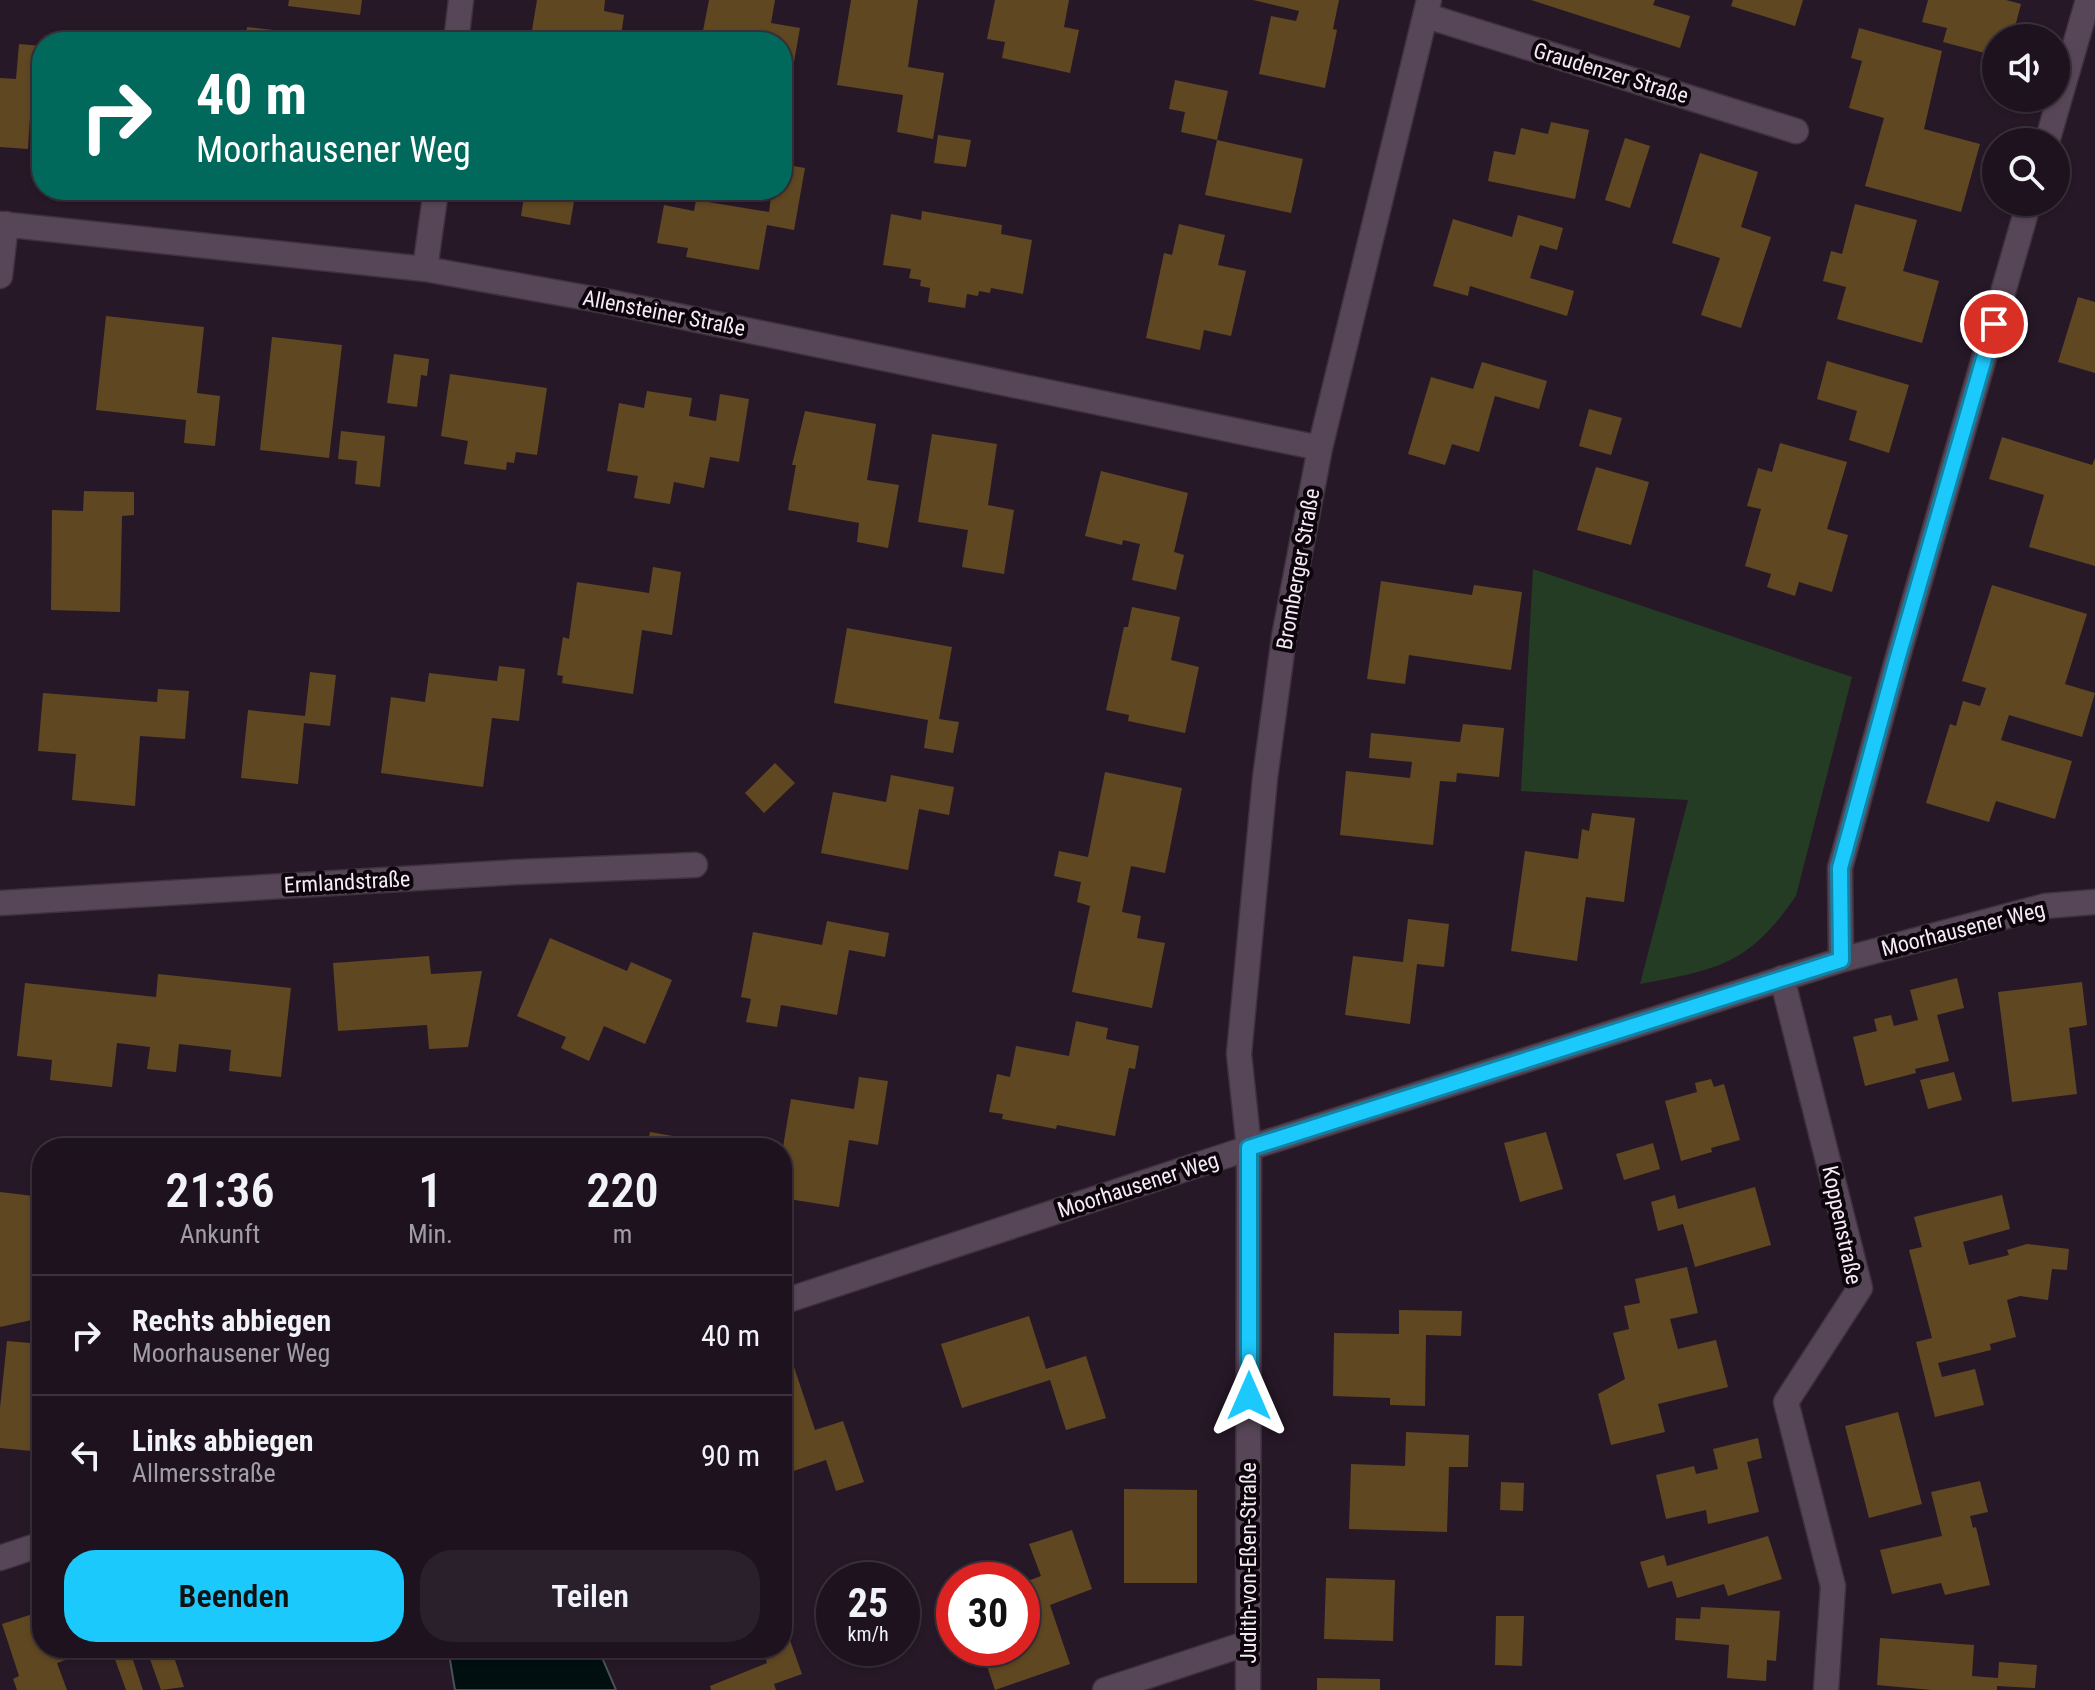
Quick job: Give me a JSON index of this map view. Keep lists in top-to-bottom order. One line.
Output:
{"streets":{"street":["Graudenzer Straße","Allensteiner Straße","Bromberger Straße","Ermlandstraße","Moorhausener Weg","Koppenstraße","Judith-von-Eßen-Straße"]},"crossings":[["Graudenzer Straße","Bromberger Straße"],["Allensteiner Straße","Bromberger Straße"],["Bromberger Straße","Moorhausener Weg"],["Bromberger Straße","Judith-von-Eßen-Straße"],["Moorhausener Weg","Koppenstraße"],["Moorhausener Weg","Judith-von-Eßen-Straße"]],"page":{"turn":["40 m","Moorhausener Weg"],"eta":["21:36","Ankunft","1","Min.","220","m"],"list":[{"name":"Rechts abbiegen","note":"Moorhausener Weg","value":"40 m"},{"name":"Links abbiegen","note":"Allmersstraße","value":"90 m"}],"buttons":["Beenden","Teilen"],"speed":"25 km/h","limit":"30"}}
